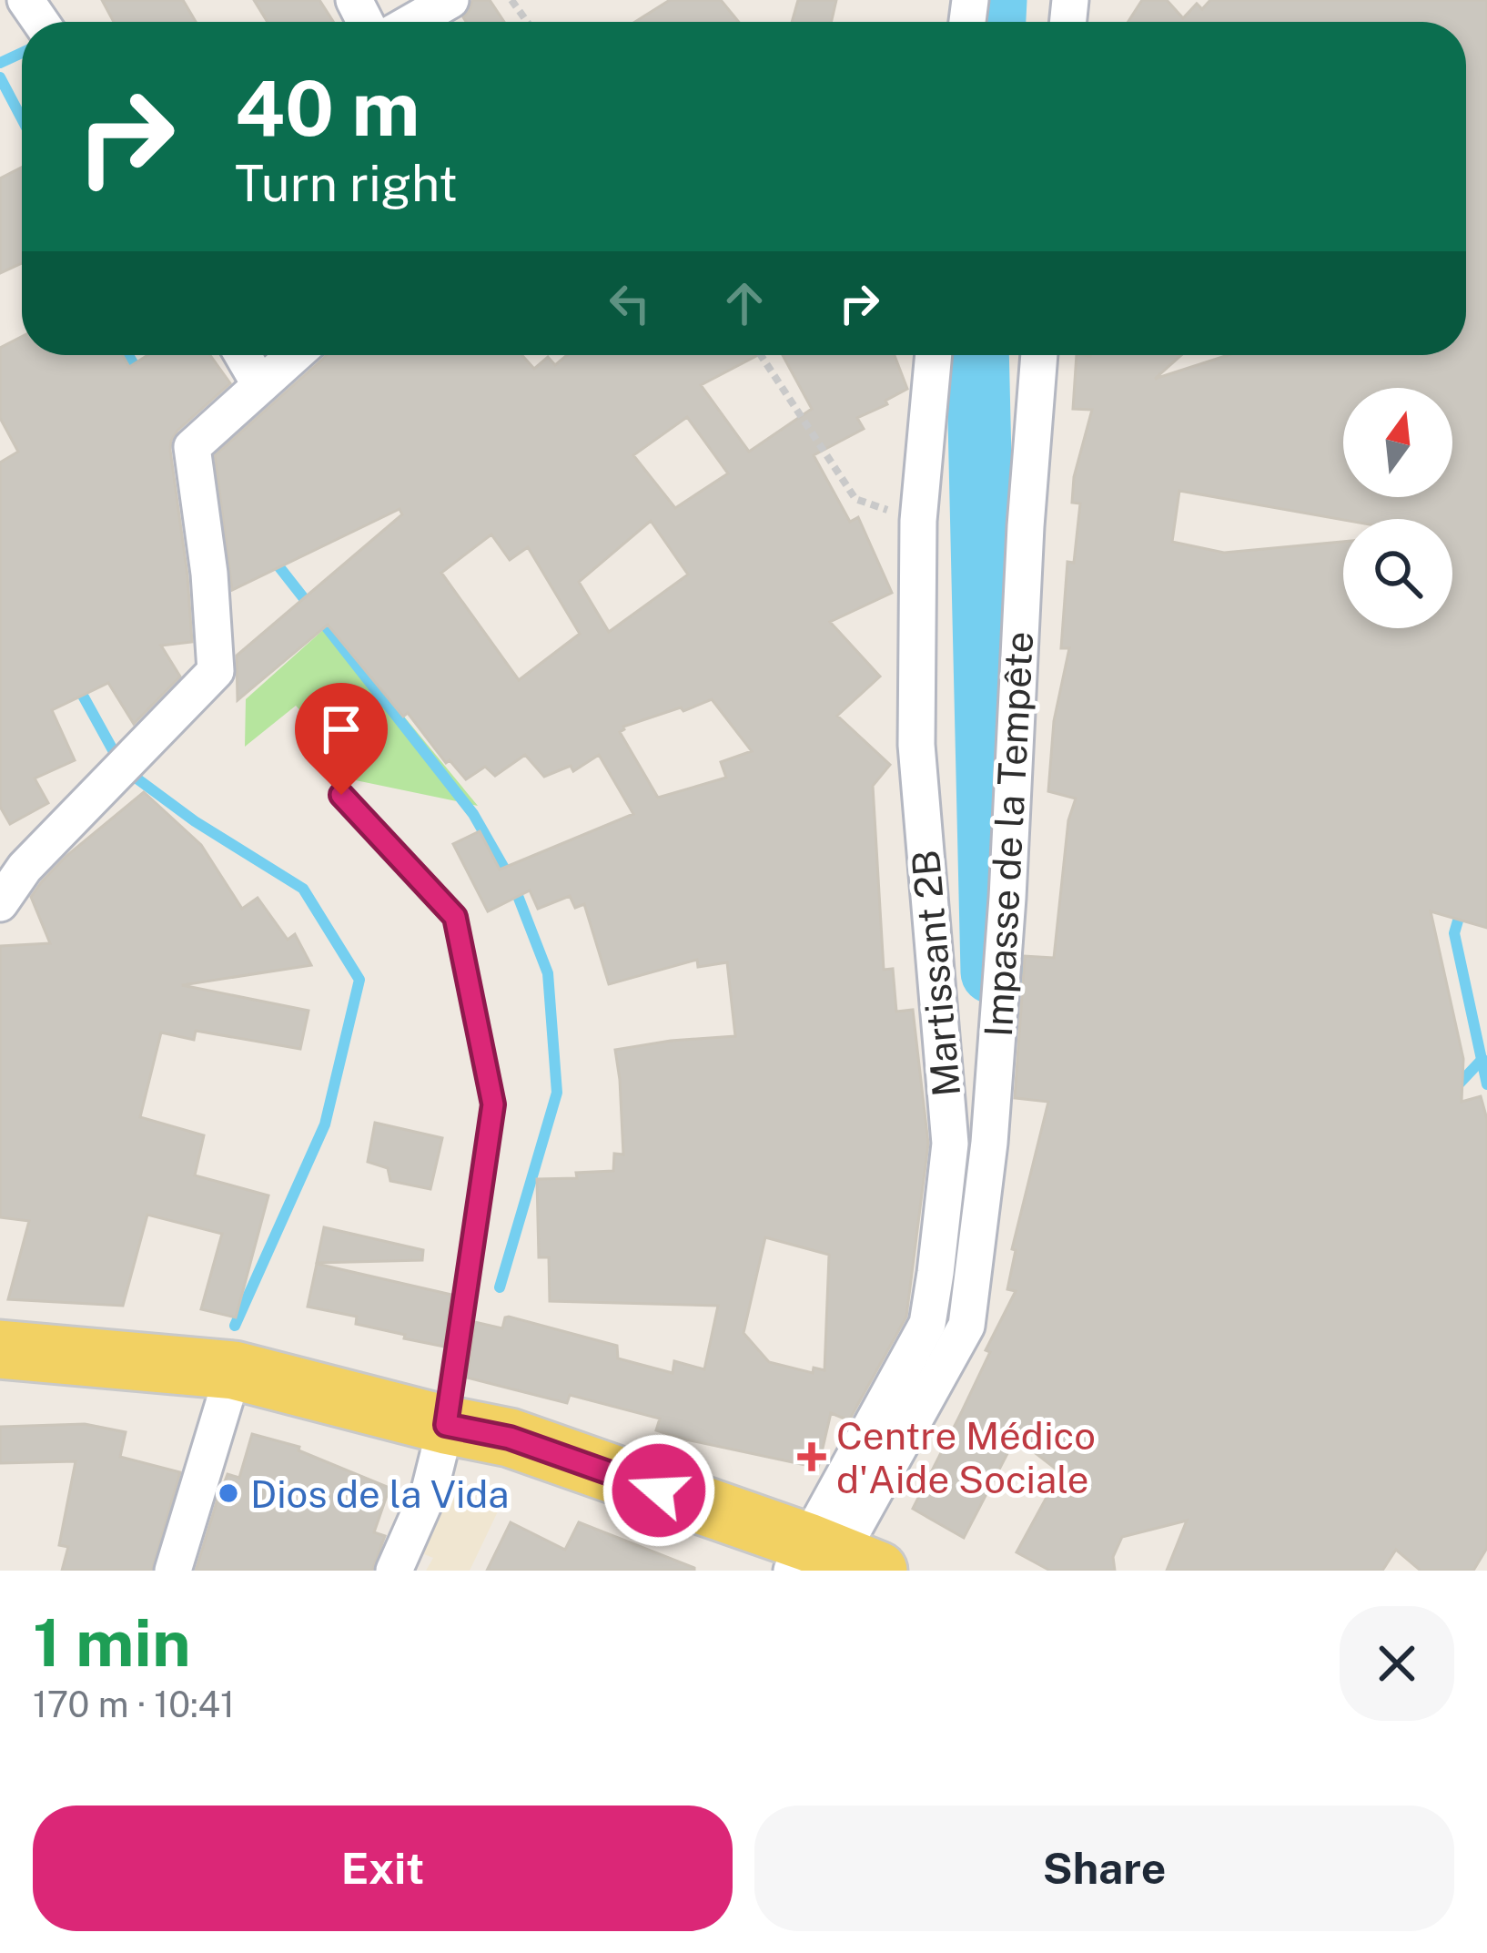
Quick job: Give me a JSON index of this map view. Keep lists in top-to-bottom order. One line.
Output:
{"streets":{"street":["Impasse de la Tempête","Martissant 2B"]},"crossings":[["Impasse de la Tempête","Martissant 2B"]],"places":{"health":["Centre Médico d'Aide Sociale"],"other":["Dios de la Vida"]},"north":"top","page":{"turn":["40 m","Turn right"],"heading":["1 min","170 m · 10:41"],"buttons":["Exit","Share"]}}
